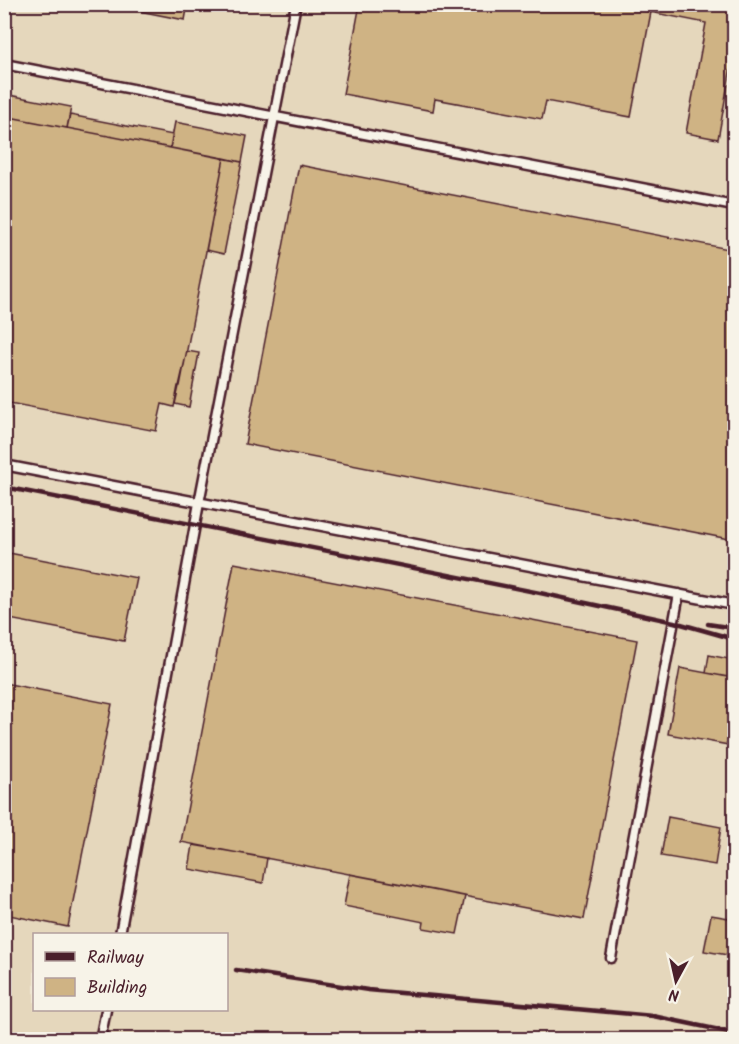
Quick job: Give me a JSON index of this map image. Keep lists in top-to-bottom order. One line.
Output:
{"legend":["Railway","Building"],"north":"bottom"}
